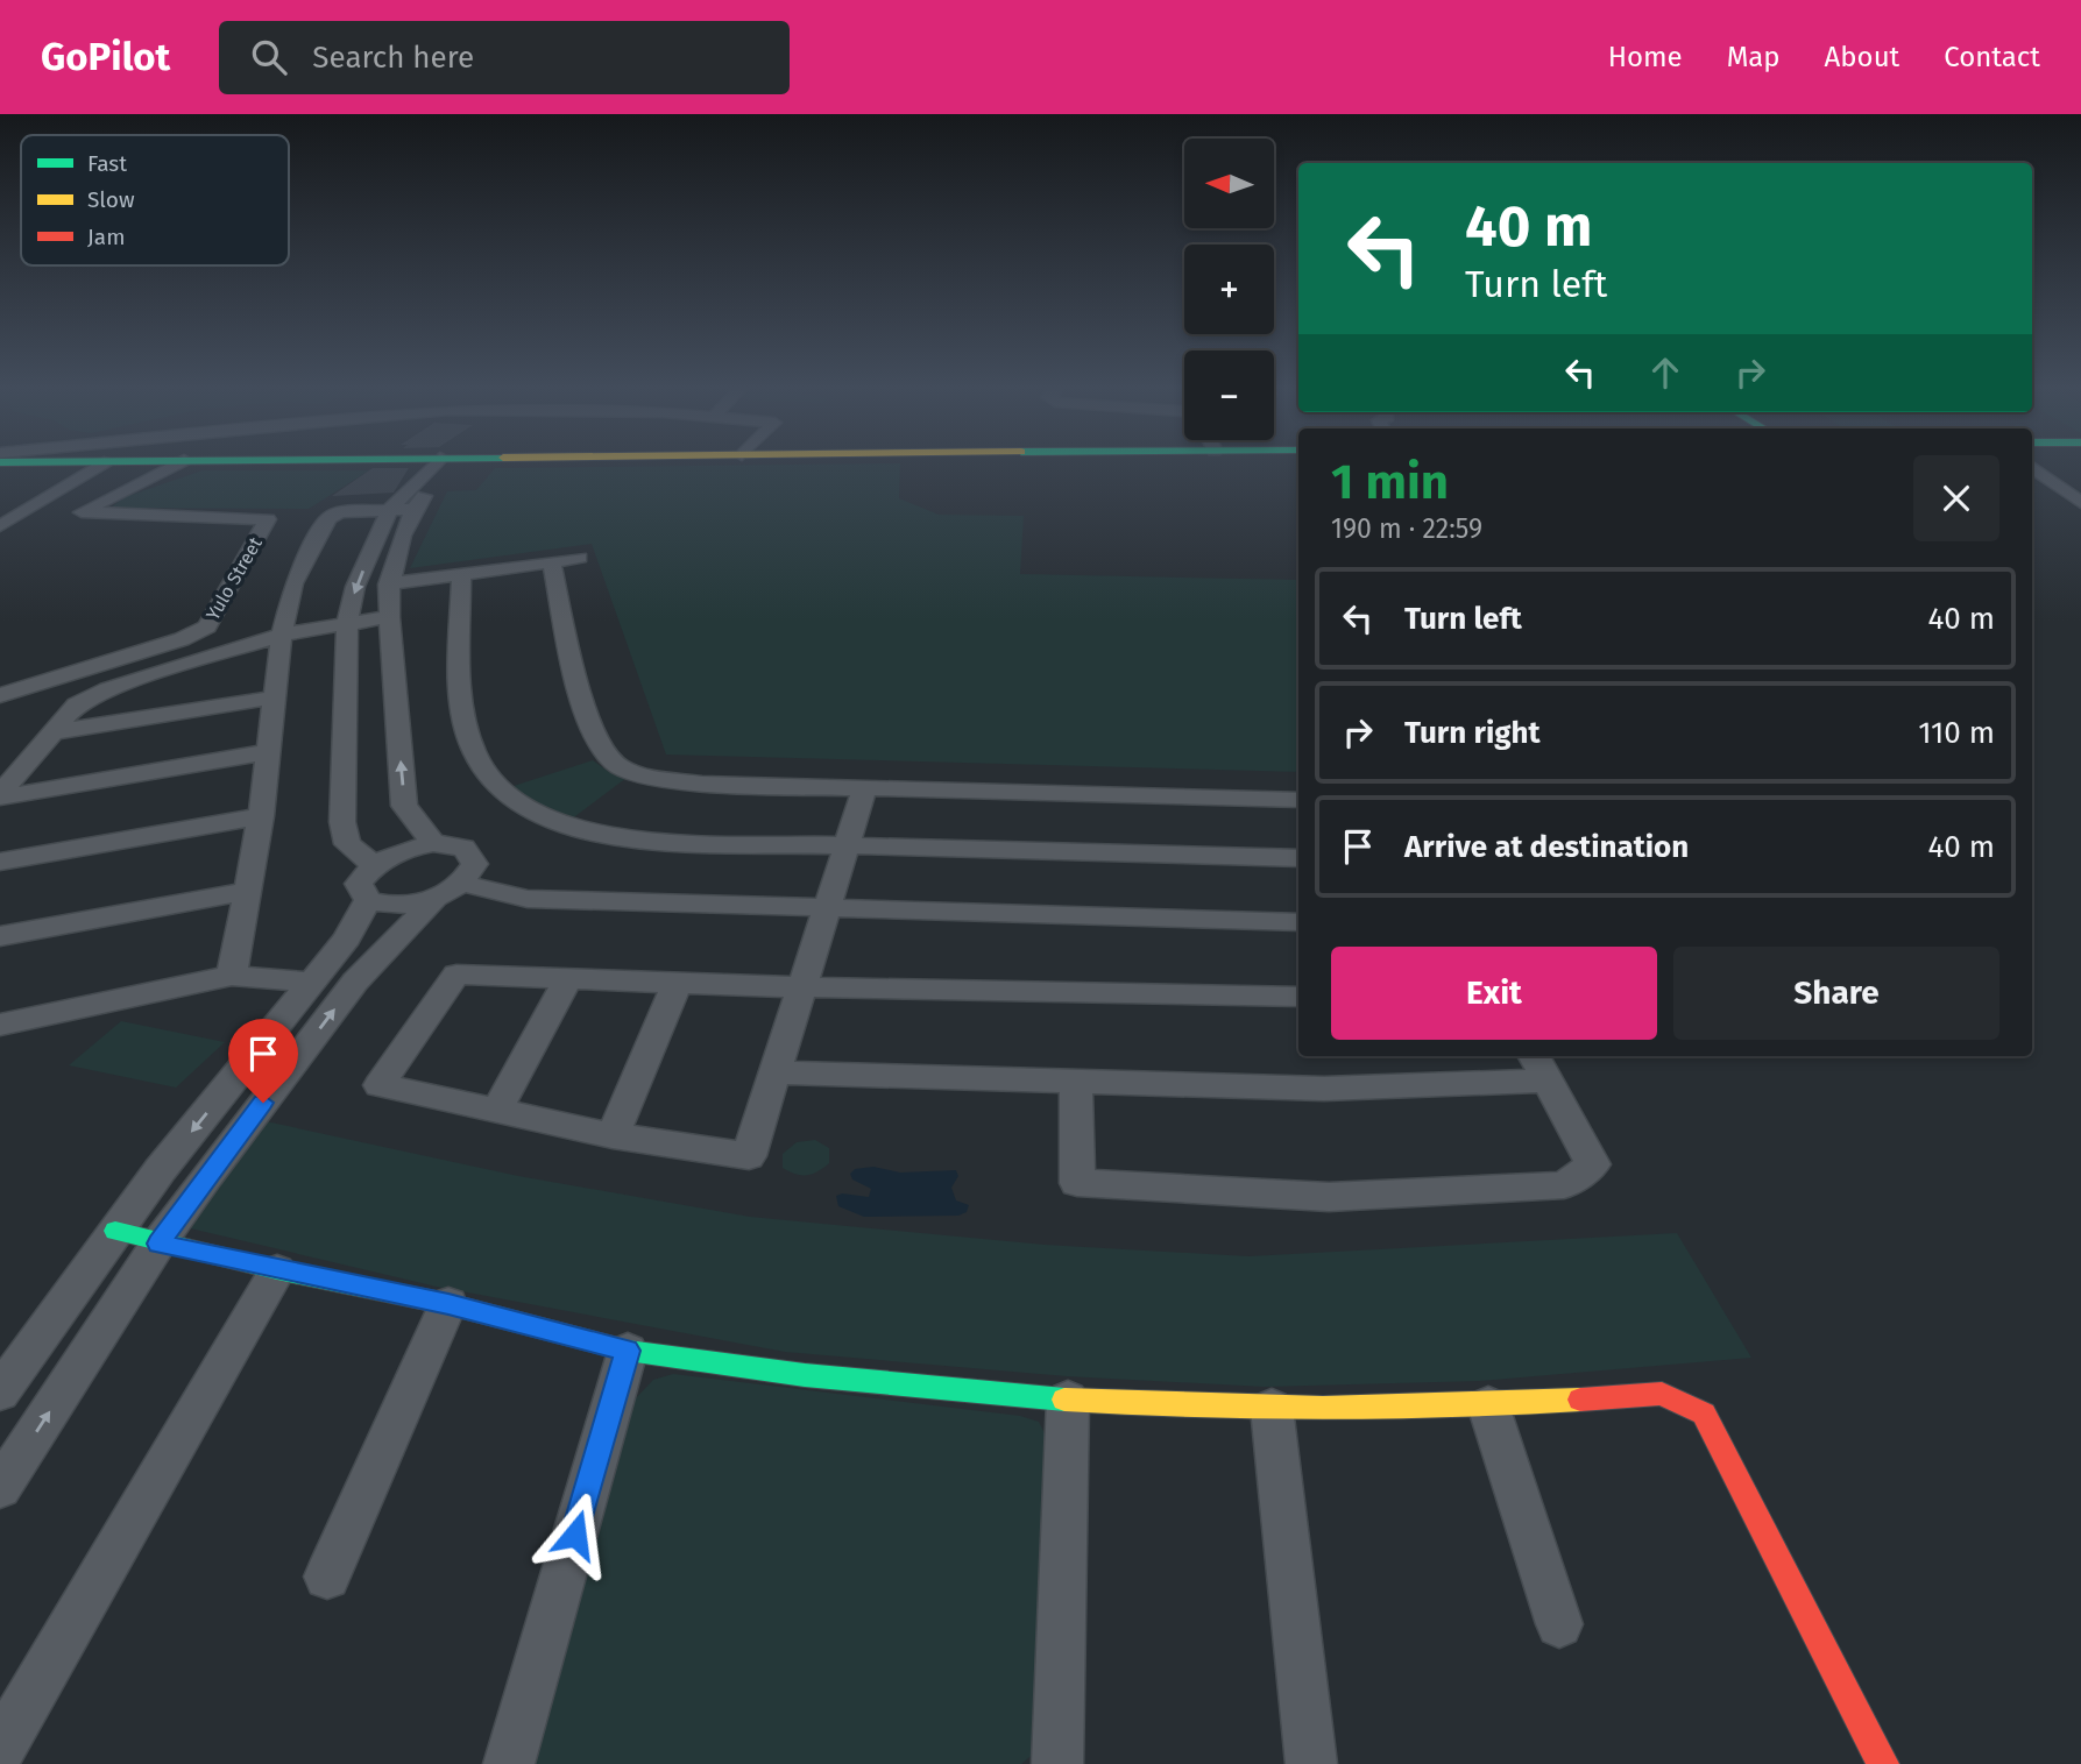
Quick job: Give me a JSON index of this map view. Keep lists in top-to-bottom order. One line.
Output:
{"streets":{"street":["Yulo Street"]},"legend":["Fast","Slow","Jam"],"north":"left","page":{"header":"GoPilot","search":"Search here","nav":["Home","Map","About","Contact"],"map_buttons":["+","−"],"turn":["40 m","Turn left"],"heading":["1 min","190 m · 22:59"],"list":[{"name":"Turn left","value":"40 m"},{"name":"Turn right","value":"110 m"},{"name":"Arrive at destination","value":"40 m"}],"buttons":["Exit","Share"]}}
